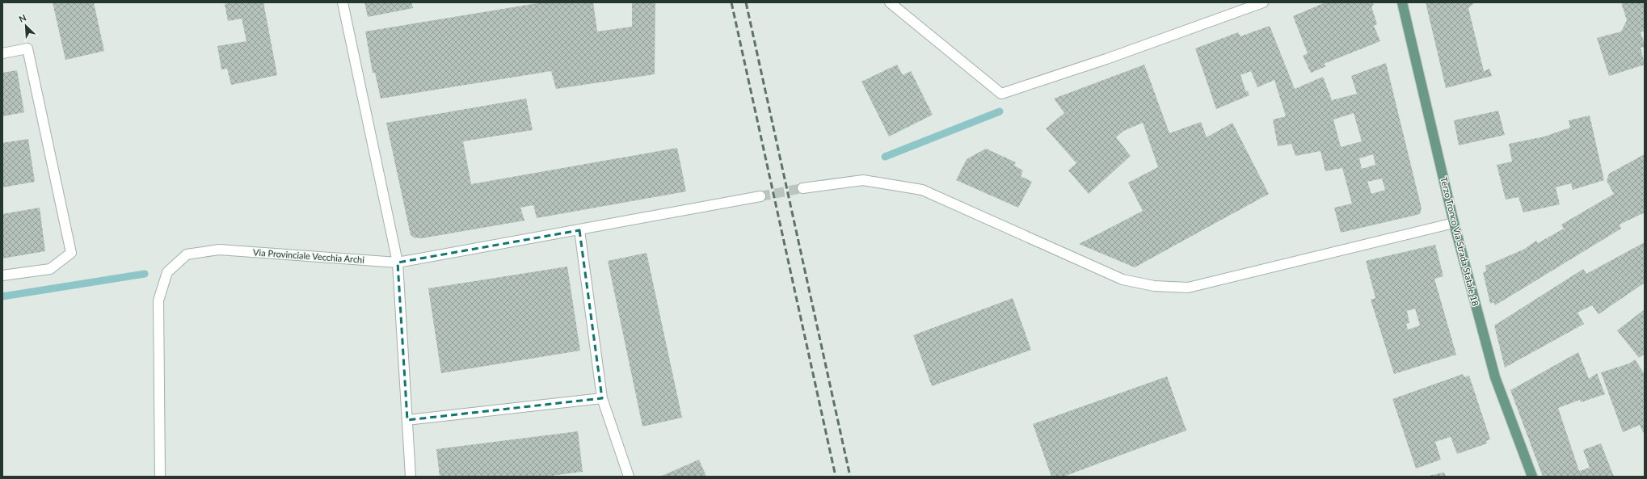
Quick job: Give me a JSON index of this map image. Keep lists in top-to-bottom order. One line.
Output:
{"streets":{"main road":["Terzo Tronco Via Strada Statale 18"],"street":["Via Provinciale Vecchia Archi"]},"north":"top left"}
